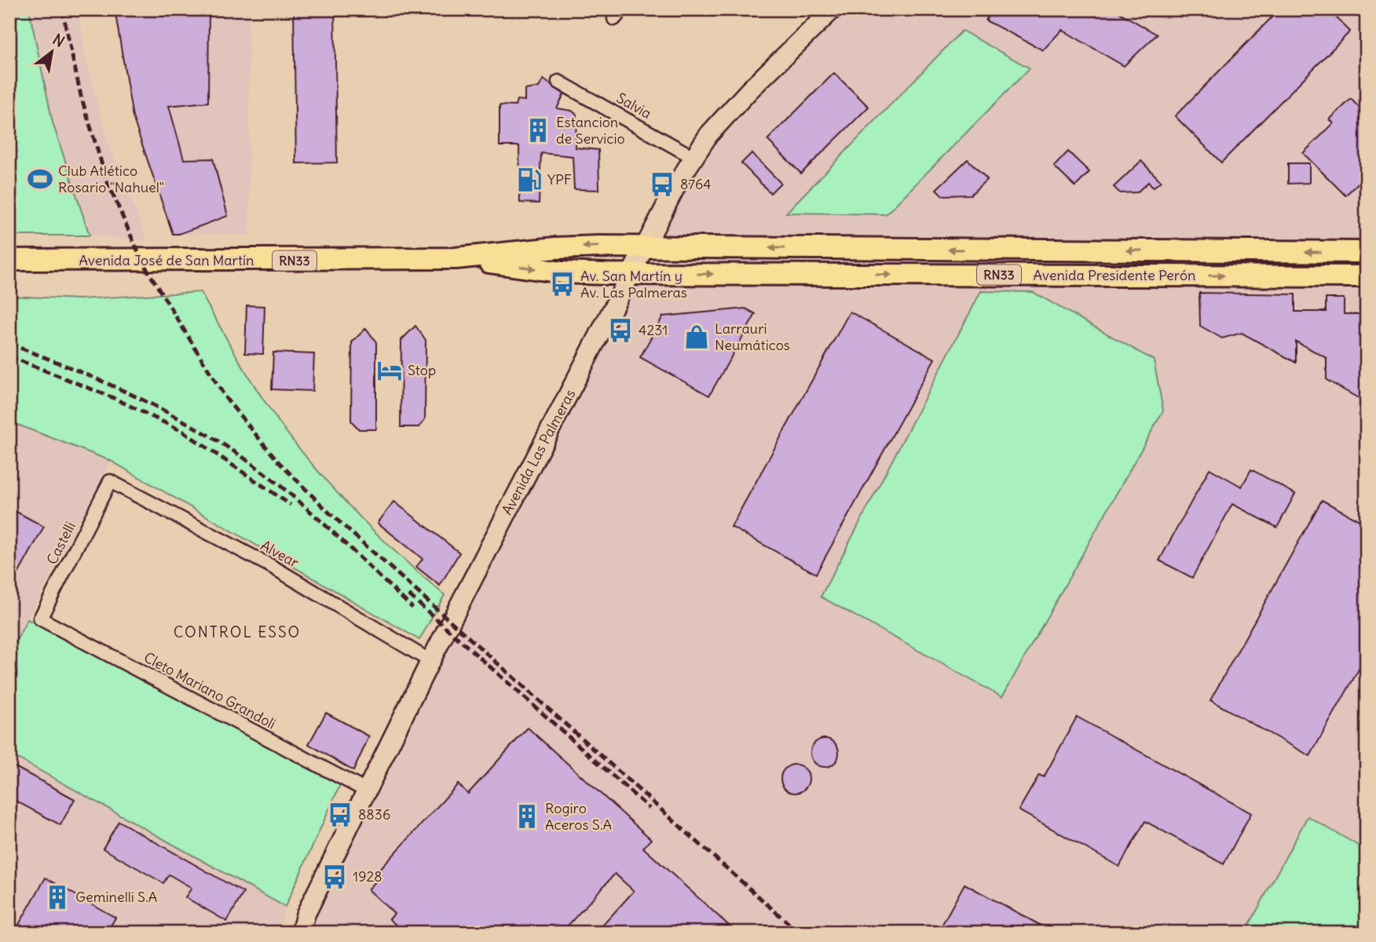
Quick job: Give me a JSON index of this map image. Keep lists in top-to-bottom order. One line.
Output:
{"streets":{"main road":["Avenida José de San Martín","RN33","Avenida Presidente Perón","Avenida Las Palmeras"],"street":["Salvia","Castelli","Alvear","Cleto Mariano Grandoli"]},"crossings":[["Salvia","Avenida Las Palmeras"],["Avenida José de San Martín","Avenida Presidente Perón"],["Avenida José de San Martín","Avenida Las Palmeras"],["Avenida Presidente Perón","Avenida Las Palmeras"],["Avenida Las Palmeras","Alvear"],["Avenida Las Palmeras","Cleto Mariano Grandoli"],["Castelli","Alvear"],["Castelli","Cleto Mariano Grandoli"]],"districts":["CONTROL ESSO"],"places":{"building":["Estancion de Servicio","Rogiro Aceros S.A","Geminelli S.A"],"sports":["Club Atlético Rosario \"Nahuel\""],"fuel station":["YPF"],"bus stop":["8764","Av. San Martín y Av. Las Palmeras","4231","8836","1928"],"shop":["Larrauri Neumáticos"],"hotel":["Stop"]},"north":"top right"}
